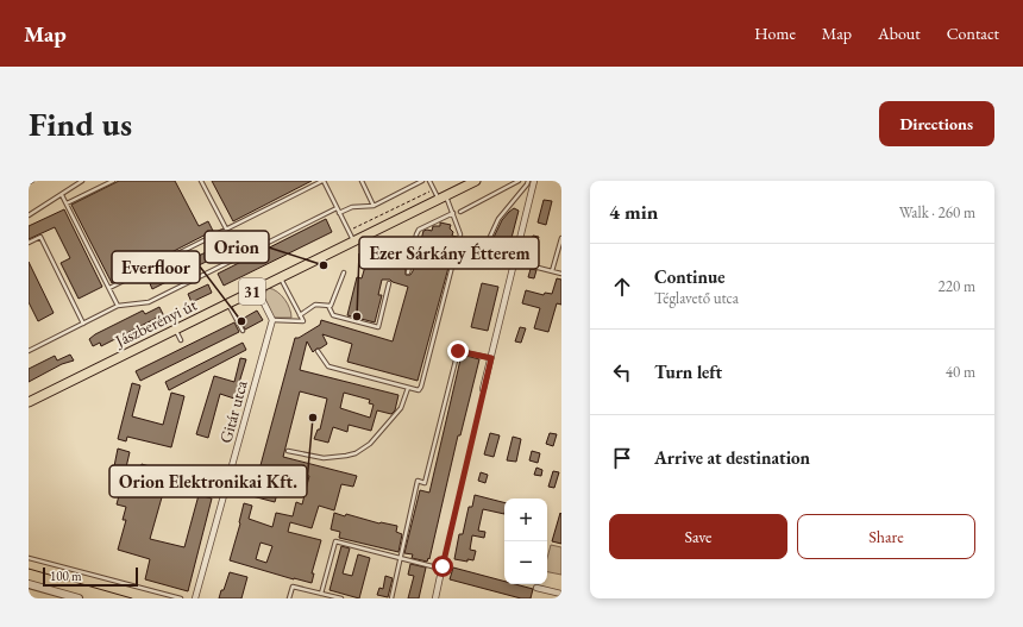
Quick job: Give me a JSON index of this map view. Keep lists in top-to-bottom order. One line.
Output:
{"streets":{"main road":["31","Jászberényi út"],"street":["Gitár utca"]},"places":["Orion","Ezer Sárkány Étterem","Everfloor","Orion Elektronikai Kft."],"scale_bar":"100 m","page":{"header":"Map","nav":["Home","Map","About","Contact"],"buttons":["Directions",["Save","Share"]],"title":"Find us","heading":["4 min","Walk · 260 m"],"list":[["Continue","Téglavető utca","220 m"],["Turn left","40 m"],"Arrive at destination"],"map_buttons":["+","−"],"scale":"100 m"}}
